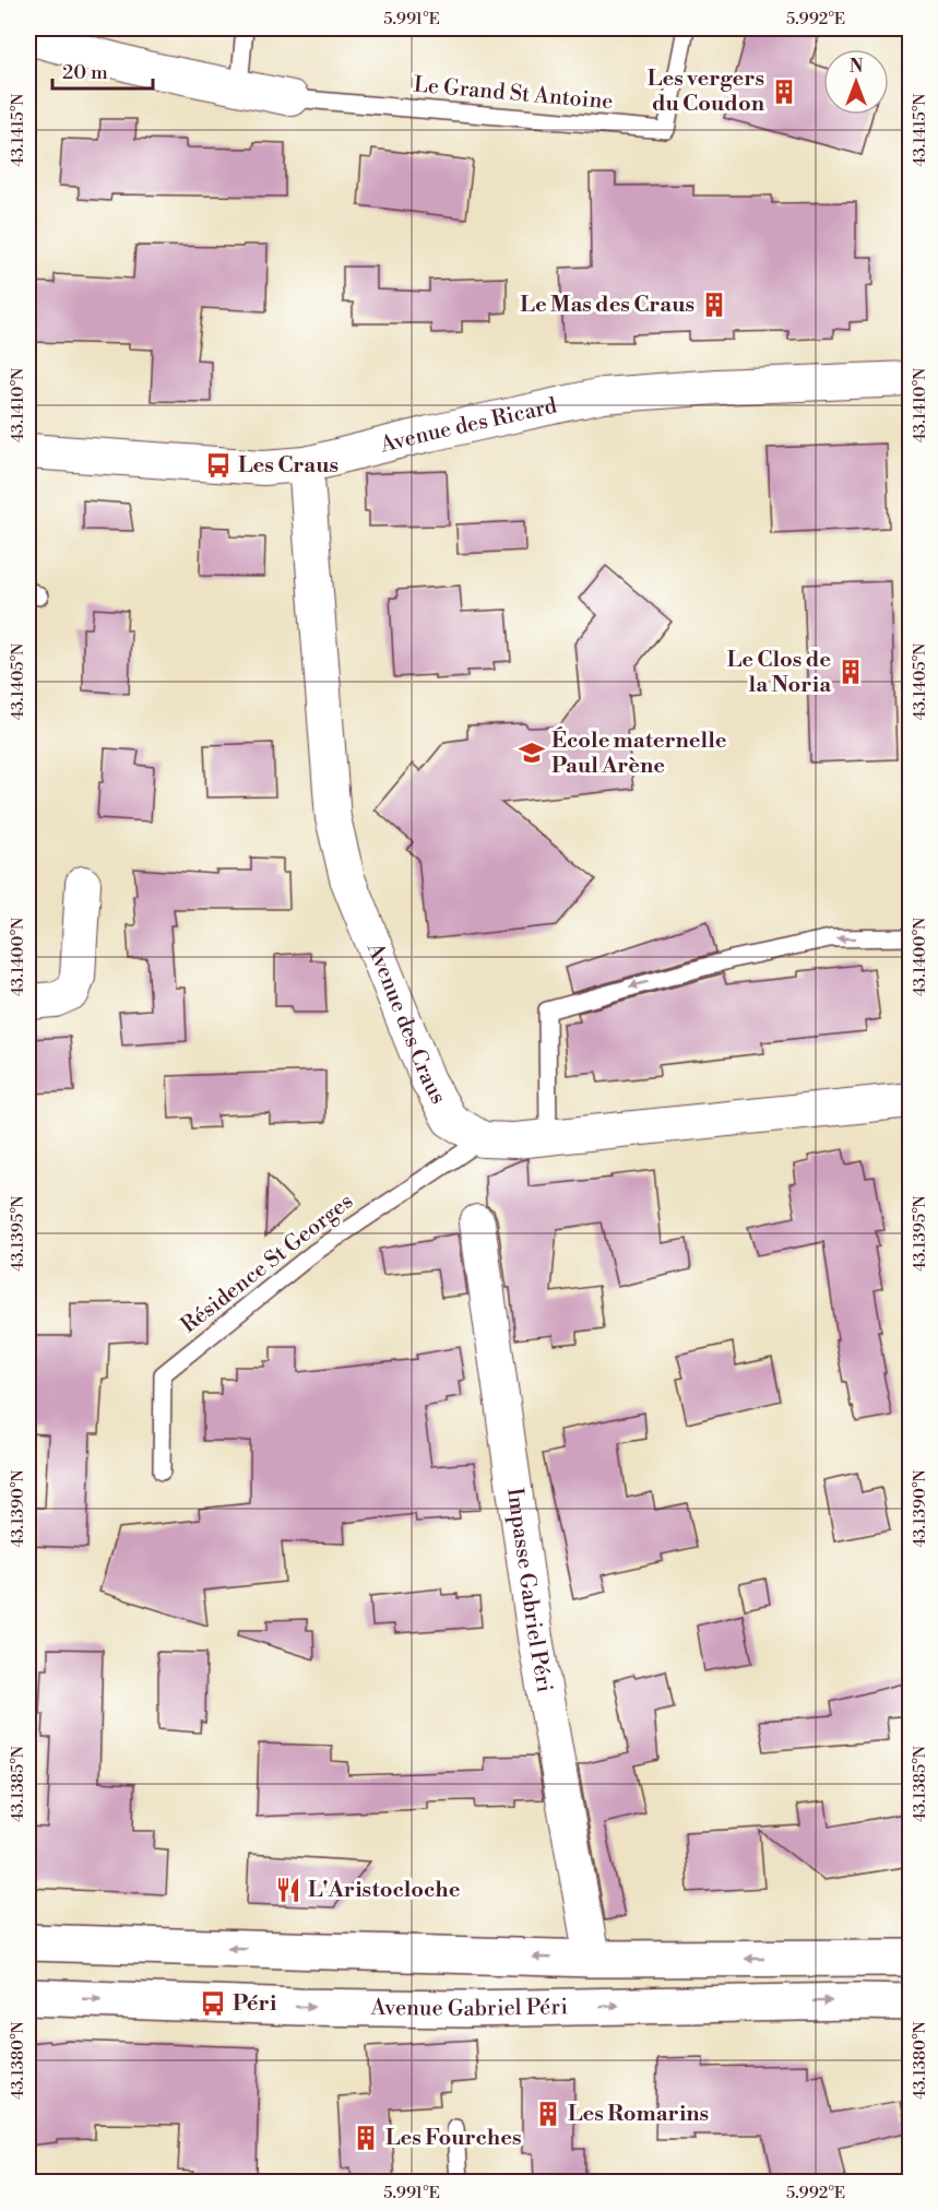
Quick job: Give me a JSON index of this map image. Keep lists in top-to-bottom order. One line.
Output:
{"streets":{"main road":["Avenue Gabriel Péri"],"street":["Avenue des Ricard","Avenue des Craus","Impasse Gabriel Péri"],"lane":["Le Grand St Antoine","Résidence St Georges"]},"crossings":[["Avenue des Ricard","Avenue des Craus"],["Avenue des Craus","Résidence St Georges"]],"places":{"building":["Les vergers du Coudon","Le Mas des Craus","Le Clos de la Noria","Les Romarins","Les Fourches"],"bus stop":["Les Craus","Péri"],"school or university":["École maternelle Paul Arène"],"restaurant":["L'Aristocloche"]},"scale_bar":"20 m","north":"top","coordinates":["5.991°E","5.992°E","43.1415°N","43.1410°N","43.1405°N","43.1400°N","43.1395°N","43.1390°N","43.1385°N","43.1380°N"]}
